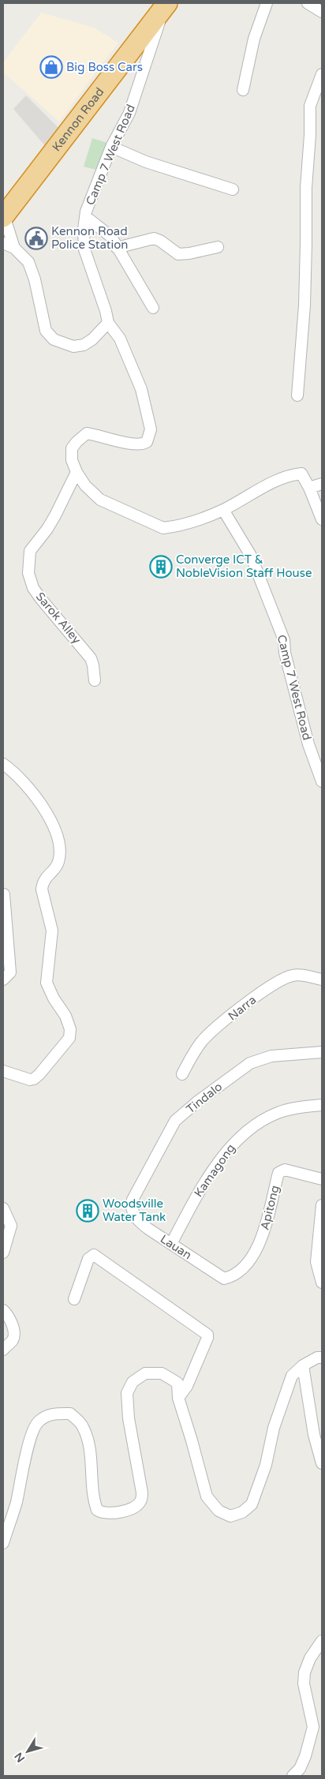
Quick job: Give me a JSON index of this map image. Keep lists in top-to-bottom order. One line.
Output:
{"streets":{"highway":["Kennon Road"],"street":["Camp 7 West Road","Sarok Alley","Narra","Tindalo","Kamagong","Apitong","Lauan"]},"crossings":[["Kennon Road","Camp 7 West Road"],["Camp 7 West Road","Sarok Alley"],["Tindalo","Lauan"],["Kamagong","Lauan"],["Apitong","Lauan"]],"places":{"shop":["Big Boss Cars"],"public building":["Kennon Road Police Station"],"building":["Converge ICT & NobleVision Staff House","Woodsville Water Tank"]},"north":"bottom left"}
